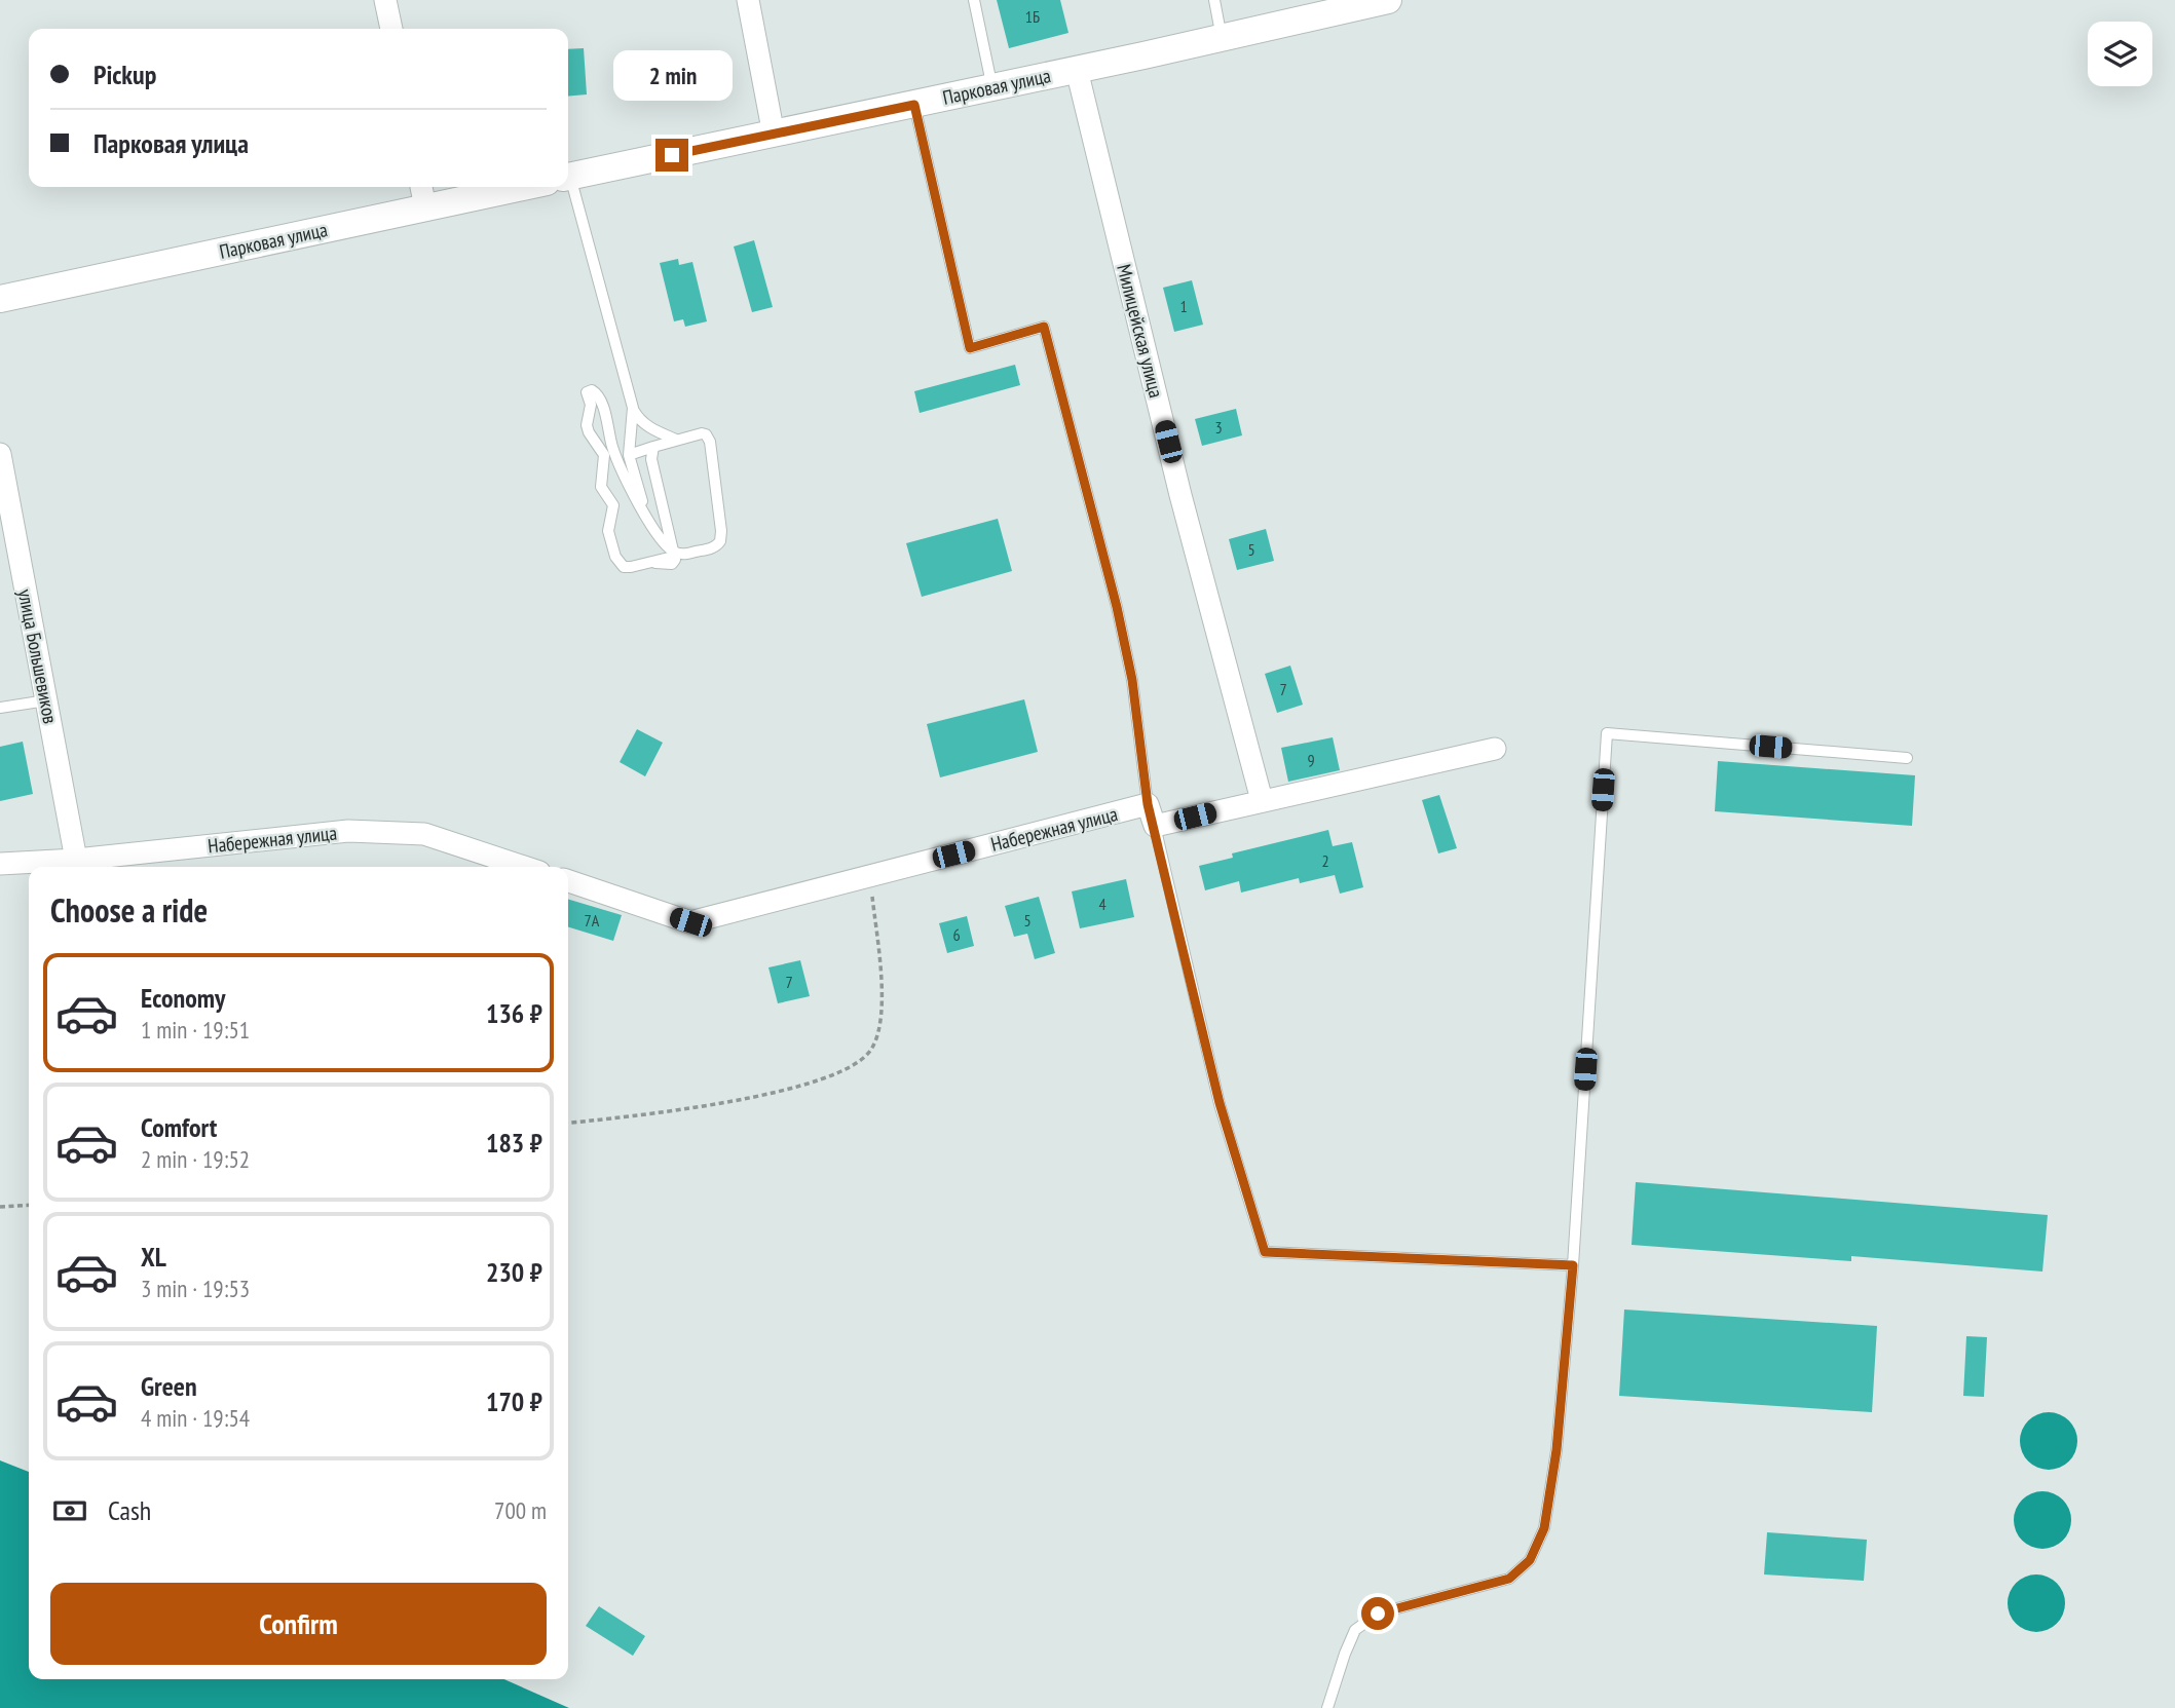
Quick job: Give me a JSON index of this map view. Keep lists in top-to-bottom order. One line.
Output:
{"streets":{"street":["Парковая улица","Милицейская улица","улица Большевиков","Набережная улица"]},"crossings":[["Парковая улица","Милицейская улица"],["Милицейская улица","Набережная улица"],["улица Большевиков","Набережная улица"]],"house_numbers":["1Б","1","3","5","7","9","2","4","7А","5","6","7"],"page":{"banner":["Pickup","Парковая улица"],"bubble":"2 min","heading":"Choose a ride","list":[{"name":"Economy","note":"1 min · 19:51","value":"136 ₽"},{"name":"Comfort","note":"2 min · 19:52","value":"183 ₽"},{"name":"XL","note":"3 min · 19:53","value":"230 ₽"},{"name":"Green","note":"4 min · 19:54","value":"170 ₽"}],"pay":["Cash","700 m"],"buttons":"Confirm"}}
